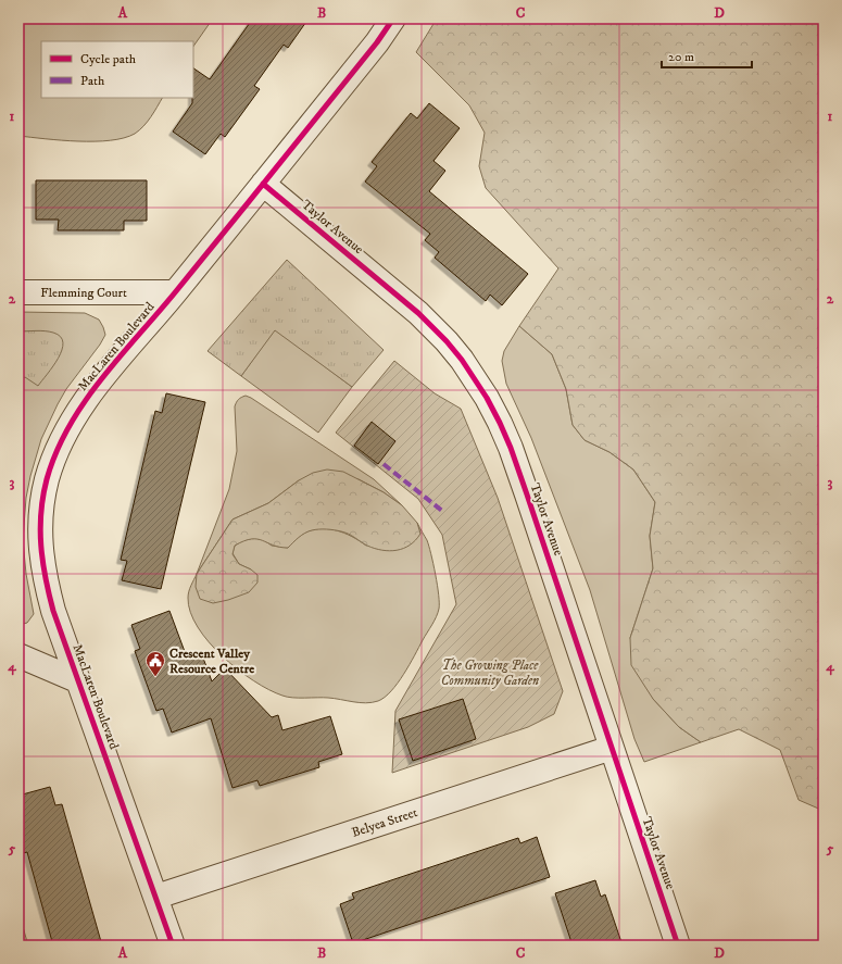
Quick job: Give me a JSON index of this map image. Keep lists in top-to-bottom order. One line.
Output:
{"streets":{"street":["Taylor Avenue","Flemming Court","MacLaren Boulevard","Belyea Street"]},"crossings":[["Taylor Avenue","MacLaren Boulevard"],["Taylor Avenue","Belyea Street"],["Flemming Court","MacLaren Boulevard"],["MacLaren Boulevard","Belyea Street"]],"parks":["The Growing Place Community Garden"],"places":{"public building":["Crescent Valley Resource Centre"]},"legend":["Cycle path","Path"],"scale_bar":"20 m","grid":{"columns":["A","B","C","D"],"rows":["1","2","3","4","5"]}}
